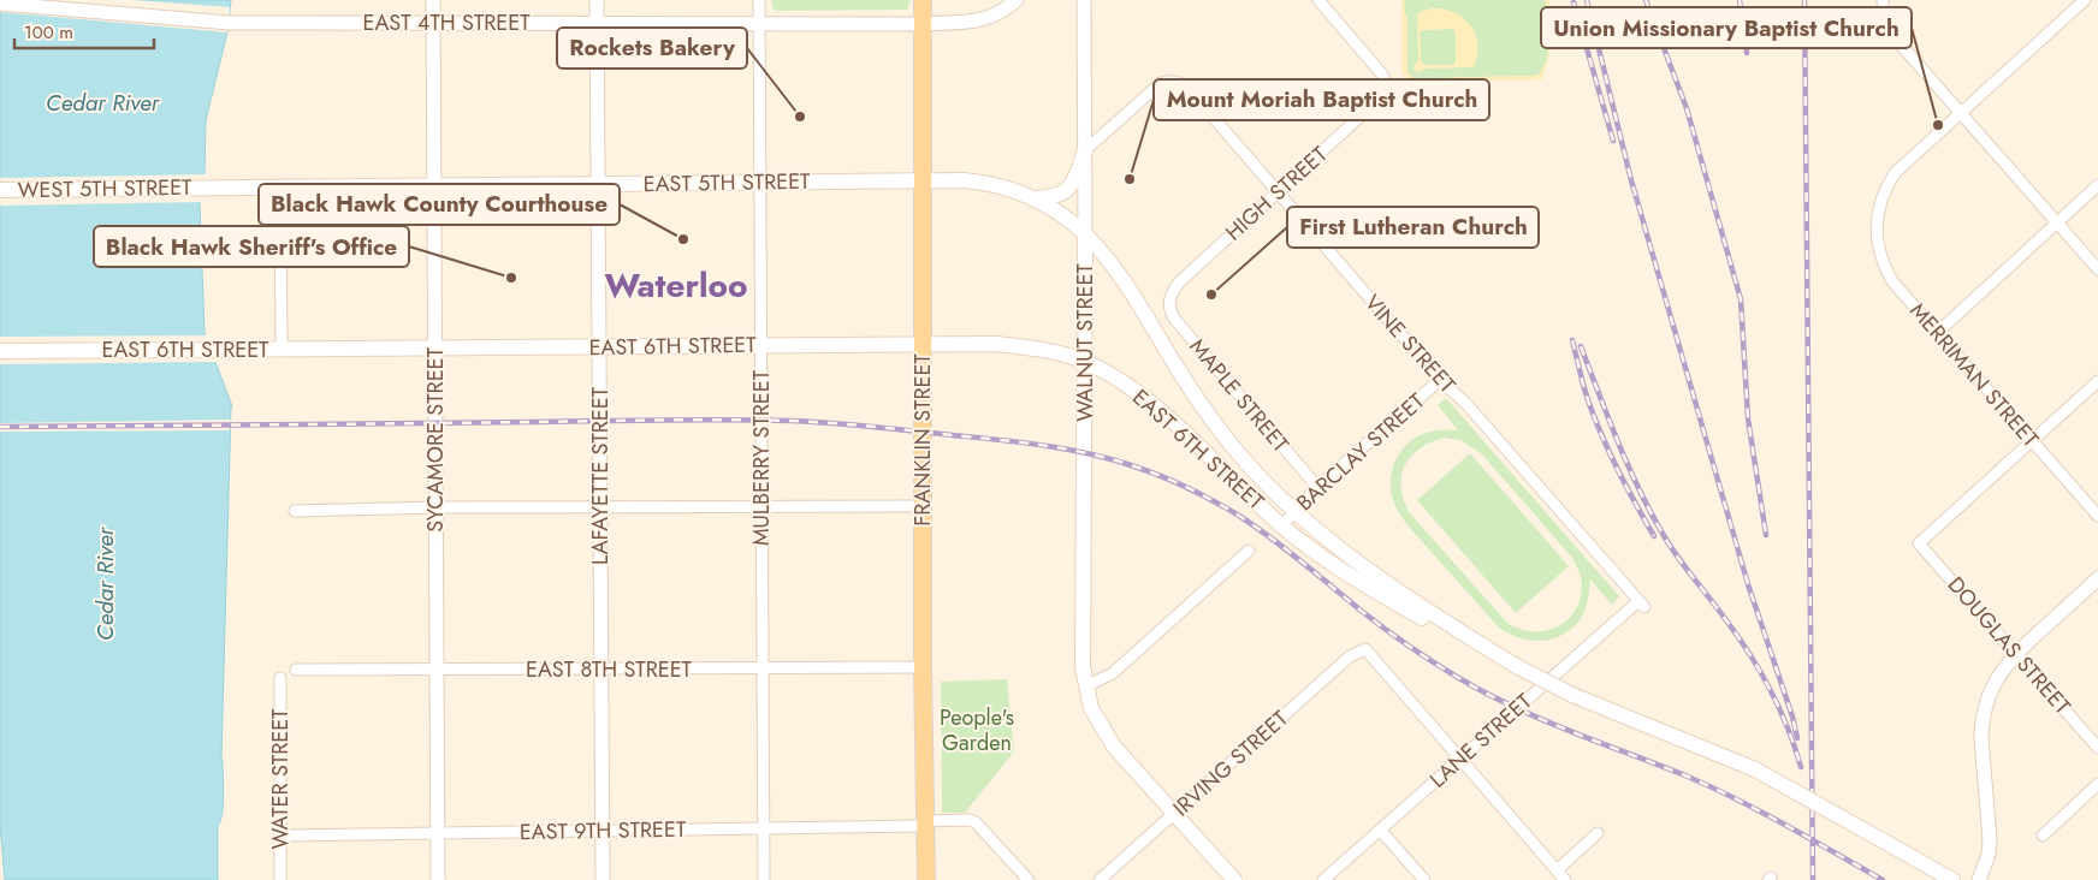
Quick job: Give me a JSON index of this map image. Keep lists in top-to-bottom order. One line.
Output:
{"streets":{"main road":["EAST 5TH STREET","WEST 5TH STREET","WALNUT STREET","EAST 6TH STREET","FRANKLIN STREET"],"street":["EAST 4TH STREET","HIGH STREET","VINE STREET","MERRIMAN STREET","MAPLE STREET","SYCAMORE STREET","BARCLAY STREET","MULBERRY STREET","LAFAYETTE STREET","DOUGLAS STREET","EAST 8TH STREET","LANE STREET","IRVING STREET","WATER STREET","EAST 9TH STREET"]},"crossings":[["EAST 4TH STREET","SYCAMORE STREET"],["EAST 4TH STREET","FRANKLIN STREET"],["EAST 4TH STREET","MULBERRY STREET"],["EAST 4TH STREET","LAFAYETTE STREET"],["EAST 5TH STREET","WEST 5TH STREET"],["EAST 5TH STREET","WALNUT STREET"],["EAST 5TH STREET","EAST 6TH STREET"],["EAST 5TH STREET","SYCAMORE STREET"],["EAST 5TH STREET","FRANKLIN STREET"],["EAST 5TH STREET","BARCLAY STREET"],["EAST 5TH STREET","MULBERRY STREET"],["EAST 5TH STREET","LAFAYETTE STREET"],["HIGH STREET","VINE STREET"],["HIGH STREET","MAPLE STREET"],["WALNUT STREET","VINE STREET"],["WALNUT STREET","EAST 6TH STREET"],["WALNUT STREET","IRVING STREET"],["VINE STREET","BARCLAY STREET"],["VINE STREET","LANE STREET"],["EAST 6TH STREET","SYCAMORE STREET"],["EAST 6TH STREET","FRANKLIN STREET"],["EAST 6TH STREET","BARCLAY STREET"],["EAST 6TH STREET","MULBERRY STREET"],["EAST 6TH STREET","LAFAYETTE STREET"],["MERRIMAN STREET","DOUGLAS STREET"],["MAPLE STREET","BARCLAY STREET"],["SYCAMORE STREET","EAST 8TH STREET"],["SYCAMORE STREET","EAST 9TH STREET"],["FRANKLIN STREET","EAST 8TH STREET"],["FRANKLIN STREET","EAST 9TH STREET"],["MULBERRY STREET","EAST 8TH STREET"],["MULBERRY STREET","EAST 9TH STREET"],["LAFAYETTE STREET","EAST 8TH STREET"],["LAFAYETTE STREET","EAST 9TH STREET"],["LANE STREET","IRVING STREET"],["WATER STREET","EAST 9TH STREET"]],"districts":["Waterloo"],"water":["Cedar River"],"parks":["People's Garden"],"places":["Rockets Bakery","Union Missionary Baptist Church","Mount Moriah Baptist Church","Black Hawk County Courthouse","Black Hawk Sheriff's Office","First Lutheran Church"],"scale_bar":"100 m"}
